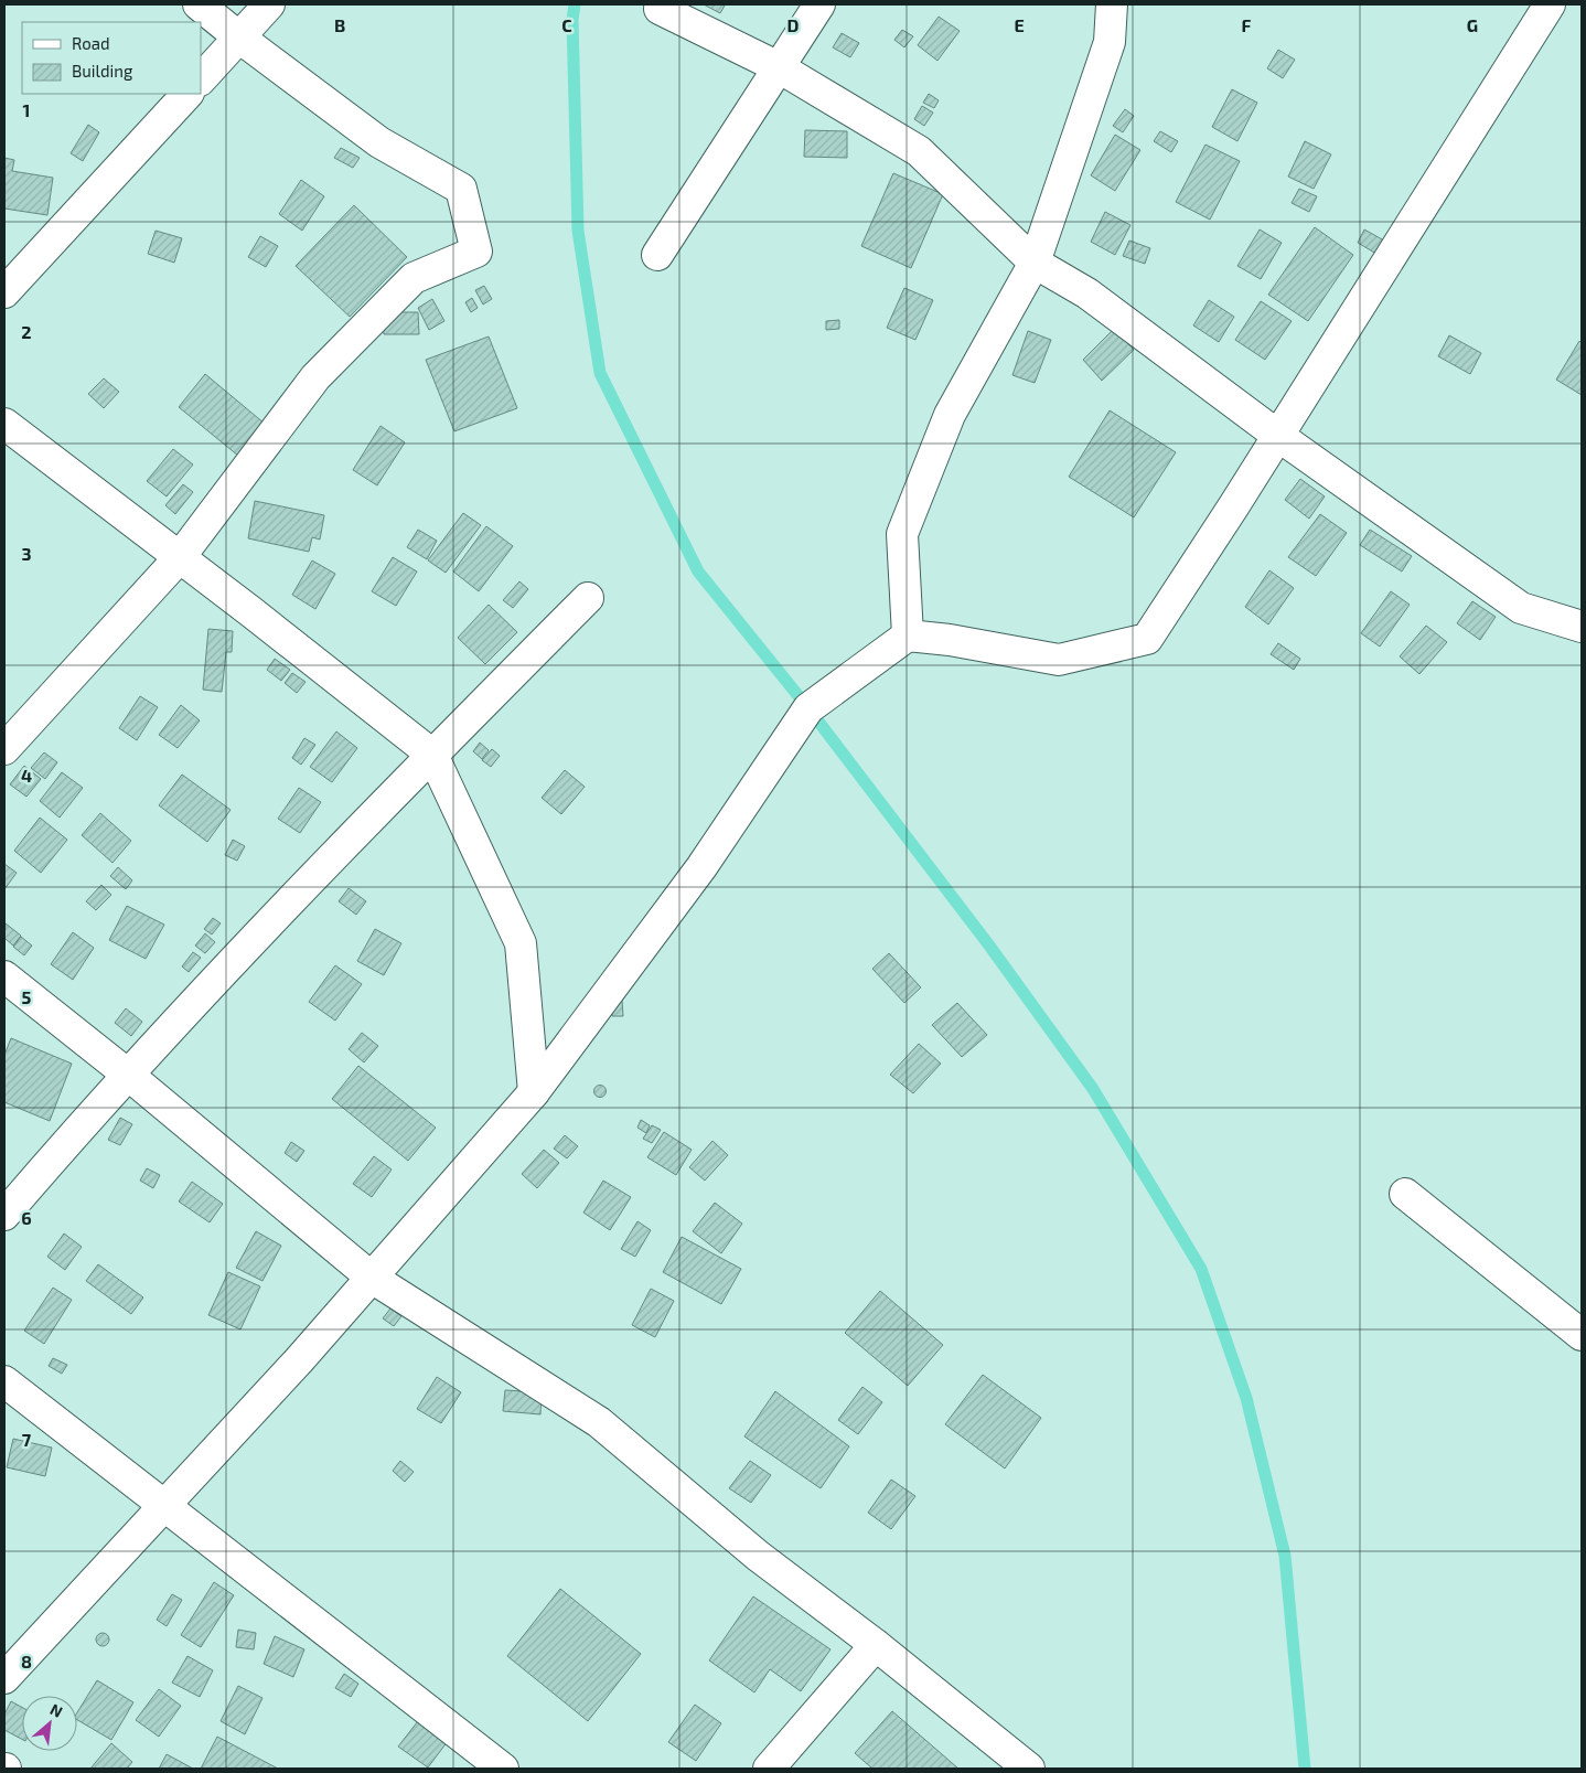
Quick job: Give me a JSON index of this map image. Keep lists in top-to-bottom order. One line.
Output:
{"legend":["Road","Building"],"north":"top right","grid":{"columns":["B","C","D","E","F","G"],"rows":["1","2","3","4","5","6","7","8"]}}
